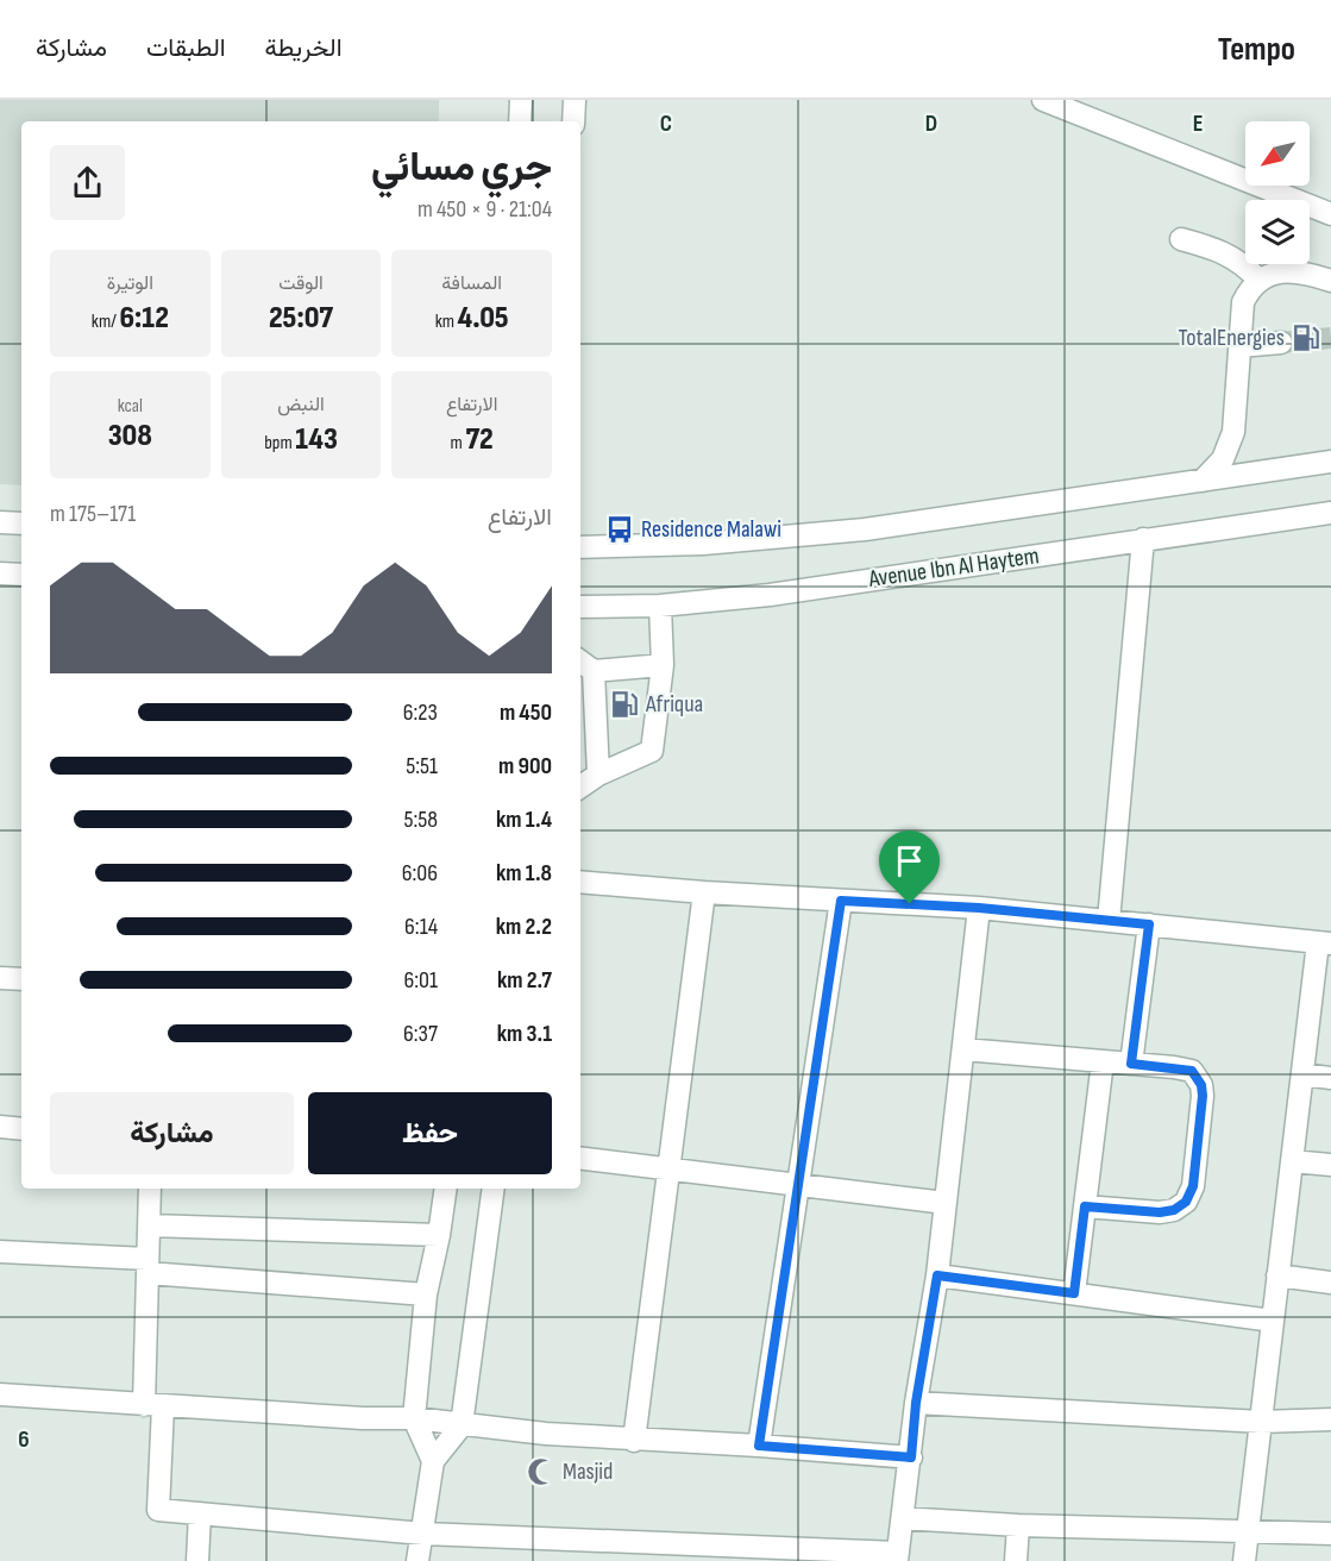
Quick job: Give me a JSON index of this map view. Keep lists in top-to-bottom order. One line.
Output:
{"streets":{"street":["Avenue Ibn Al Haytem"]},"places":{"fuel station":["TotalEnergies","Afriqua"],"bus stop":["Residence Malawi"],"mosque":["Masjid"]},"north":"bottom left","page":{"header":"Tempo","nav":["الخريطة","الطبقات","مشاركة"],"heading":["جري مسائي","21:04 · 9 × 450 m"],"stats":[["المسافة","4.05 km"],["الوقت","25:07"],["الوتيرة","6:12 /km"],["الارتفاع","72 m"],["النبض","143 bpm"],["kcal","308"]],"chart":["الارتفاع","171–175 m"],"list":[{"name":"450 m","note":"6:23"},{"name":"900 m","note":"5:51"},{"name":"1.4 km","note":"5:58"},{"name":"1.8 km","note":"6:06"},{"name":"2.2 km","note":"6:14"},{"name":"2.7 km","note":"6:01"},{"name":"3.1 km","note":"6:37"}],"buttons":["حفظ","مشاركة"]},"grid":{"columns":["C","D","E"],"rows":["6"]}}
